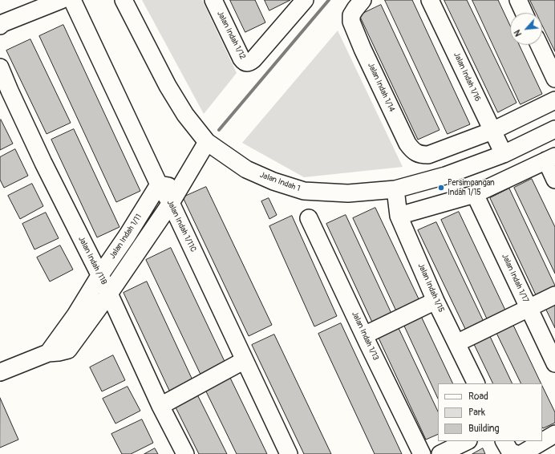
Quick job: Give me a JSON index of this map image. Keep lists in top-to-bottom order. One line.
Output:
{"streets":{"street":["Jalan Indah 1/12","Jalan Indah 1/16","Jalan Indah 1/14","Jalan Indah 1","Jalan Indah 1/11C","Jalan Indah 1/11","Jalan Indah /11B","Jalan Indah 1/17","Jalan Indah 1/15","Jalan Indah 1/13"]},"crossings":[["Jalan Indah 1/16","Jalan Indah 1/14"],["Jalan Indah 1/16","Jalan Indah 1"],["Jalan Indah 1","Jalan Indah 1/15"],["Jalan Indah 1/11C","Jalan Indah 1/11"],["Jalan Indah 1/11","Jalan Indah /11B"]],"places":["Persimpangan Indah 1/15"],"legend":["Road","Park","Building"],"north":"bottom left"}
